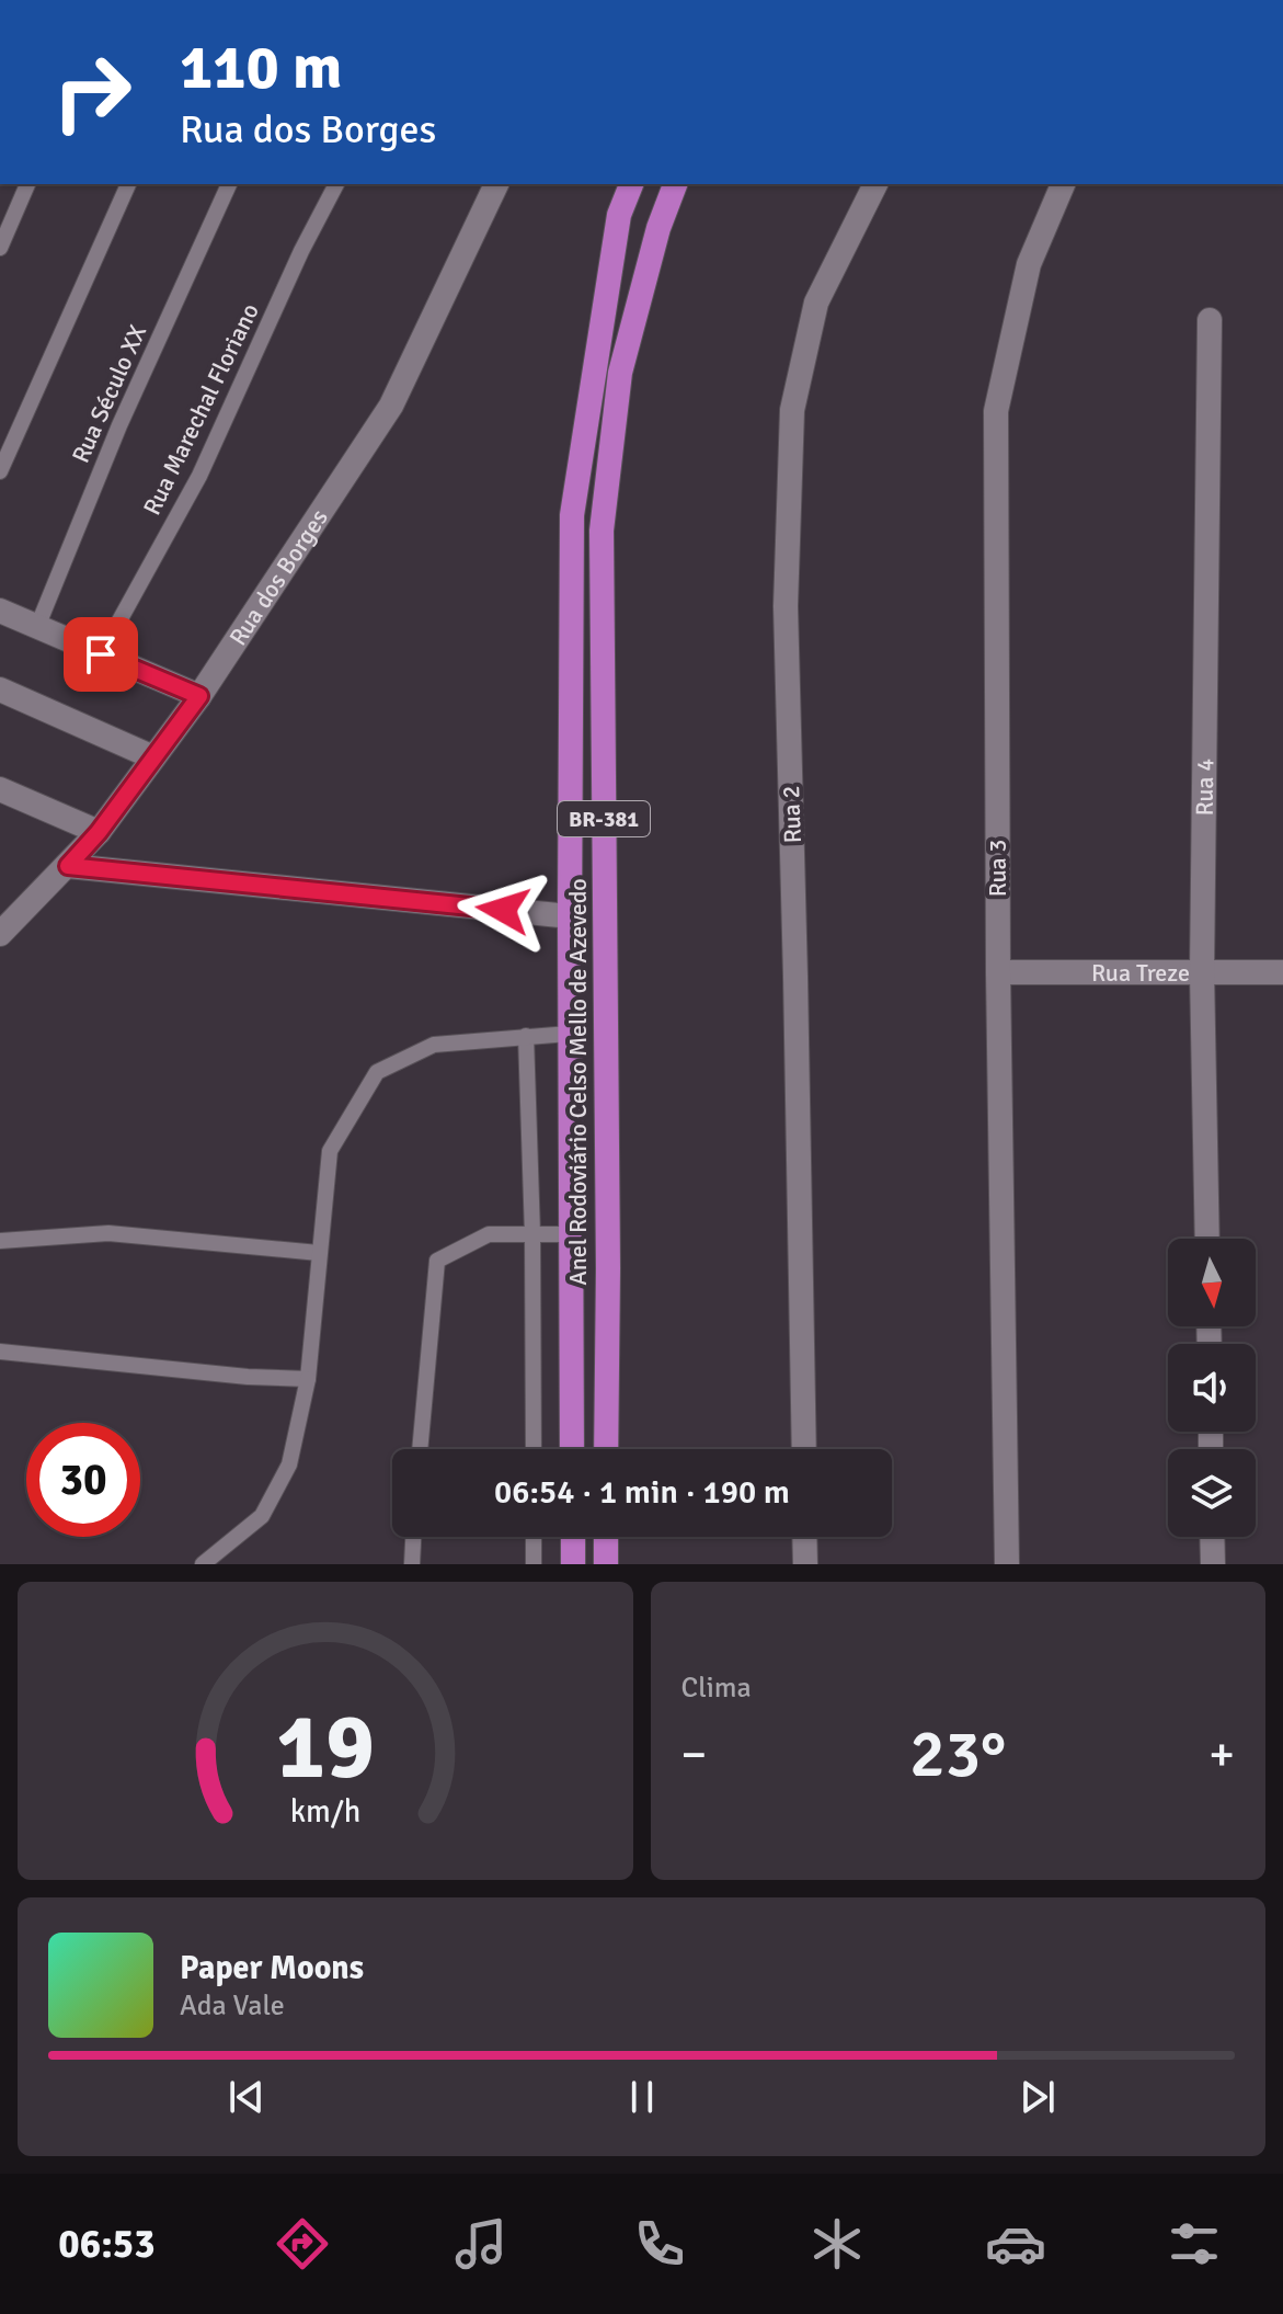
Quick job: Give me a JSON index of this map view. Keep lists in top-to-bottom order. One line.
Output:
{"streets":{"highway":["BR-381","Anel Rodoviário Celso Mello de Azevedo"],"street":["Rua dos Borges","Rua 4","Rua 2","Rua 3","Rua Treze"],"lane":["Rua Século XX","Rua Marechal Floriano"]},"crossings":[["Rua 4","Rua Treze"],["Rua 3","Rua Treze"]],"north":"bottom","page":{"turn":["110 m","Rua dos Borges"],"limit":"30","trip":"06:54 · 1 min · 190 m","tile":"Clima","heat":["−","23°","+"],"song":["Paper Moons","Ada Vale"],"tabs":"06:53","gauge":["19","km/h"]}}
